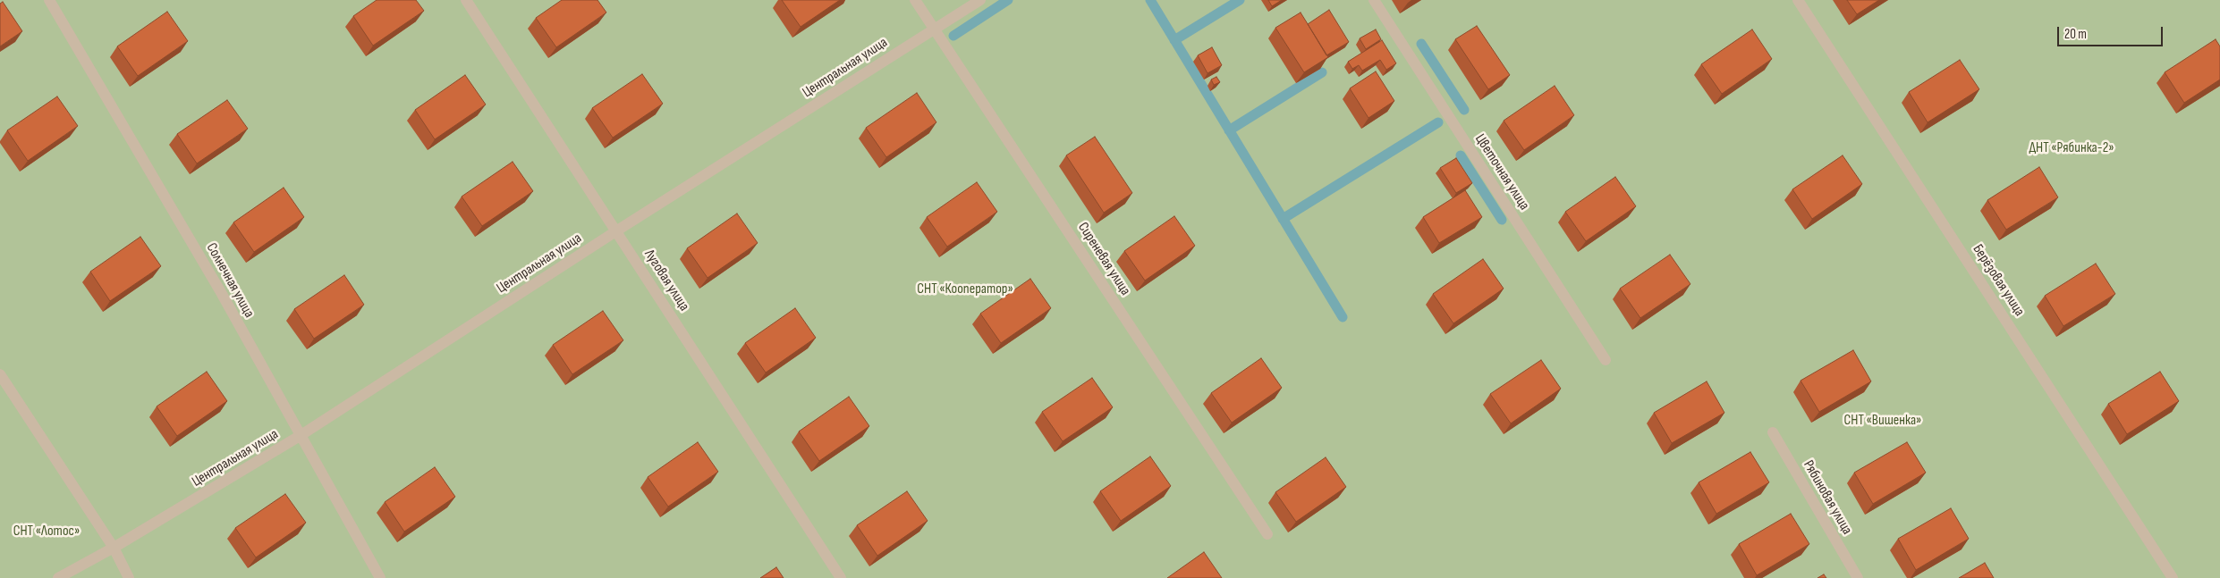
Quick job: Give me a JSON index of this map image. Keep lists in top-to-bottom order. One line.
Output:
{"streets":{"street":["Центральная улица","Цветочная улица","Сиреневая улица","Солнечная улица","Луговая улица","Берёзовая улица","Рябиновая улица"]},"crossings":[["Центральная улица","Сиреневая улица"],["Центральная улица","Солнечная улица"],["Центральная улица","Луговая улица"]],"parks":["ДНТ «Рябинка-2»","СНТ «Кооператор»","СНТ «Вишенка»","СНТ «Лотос»"],"scale_bar":"20 m"}
